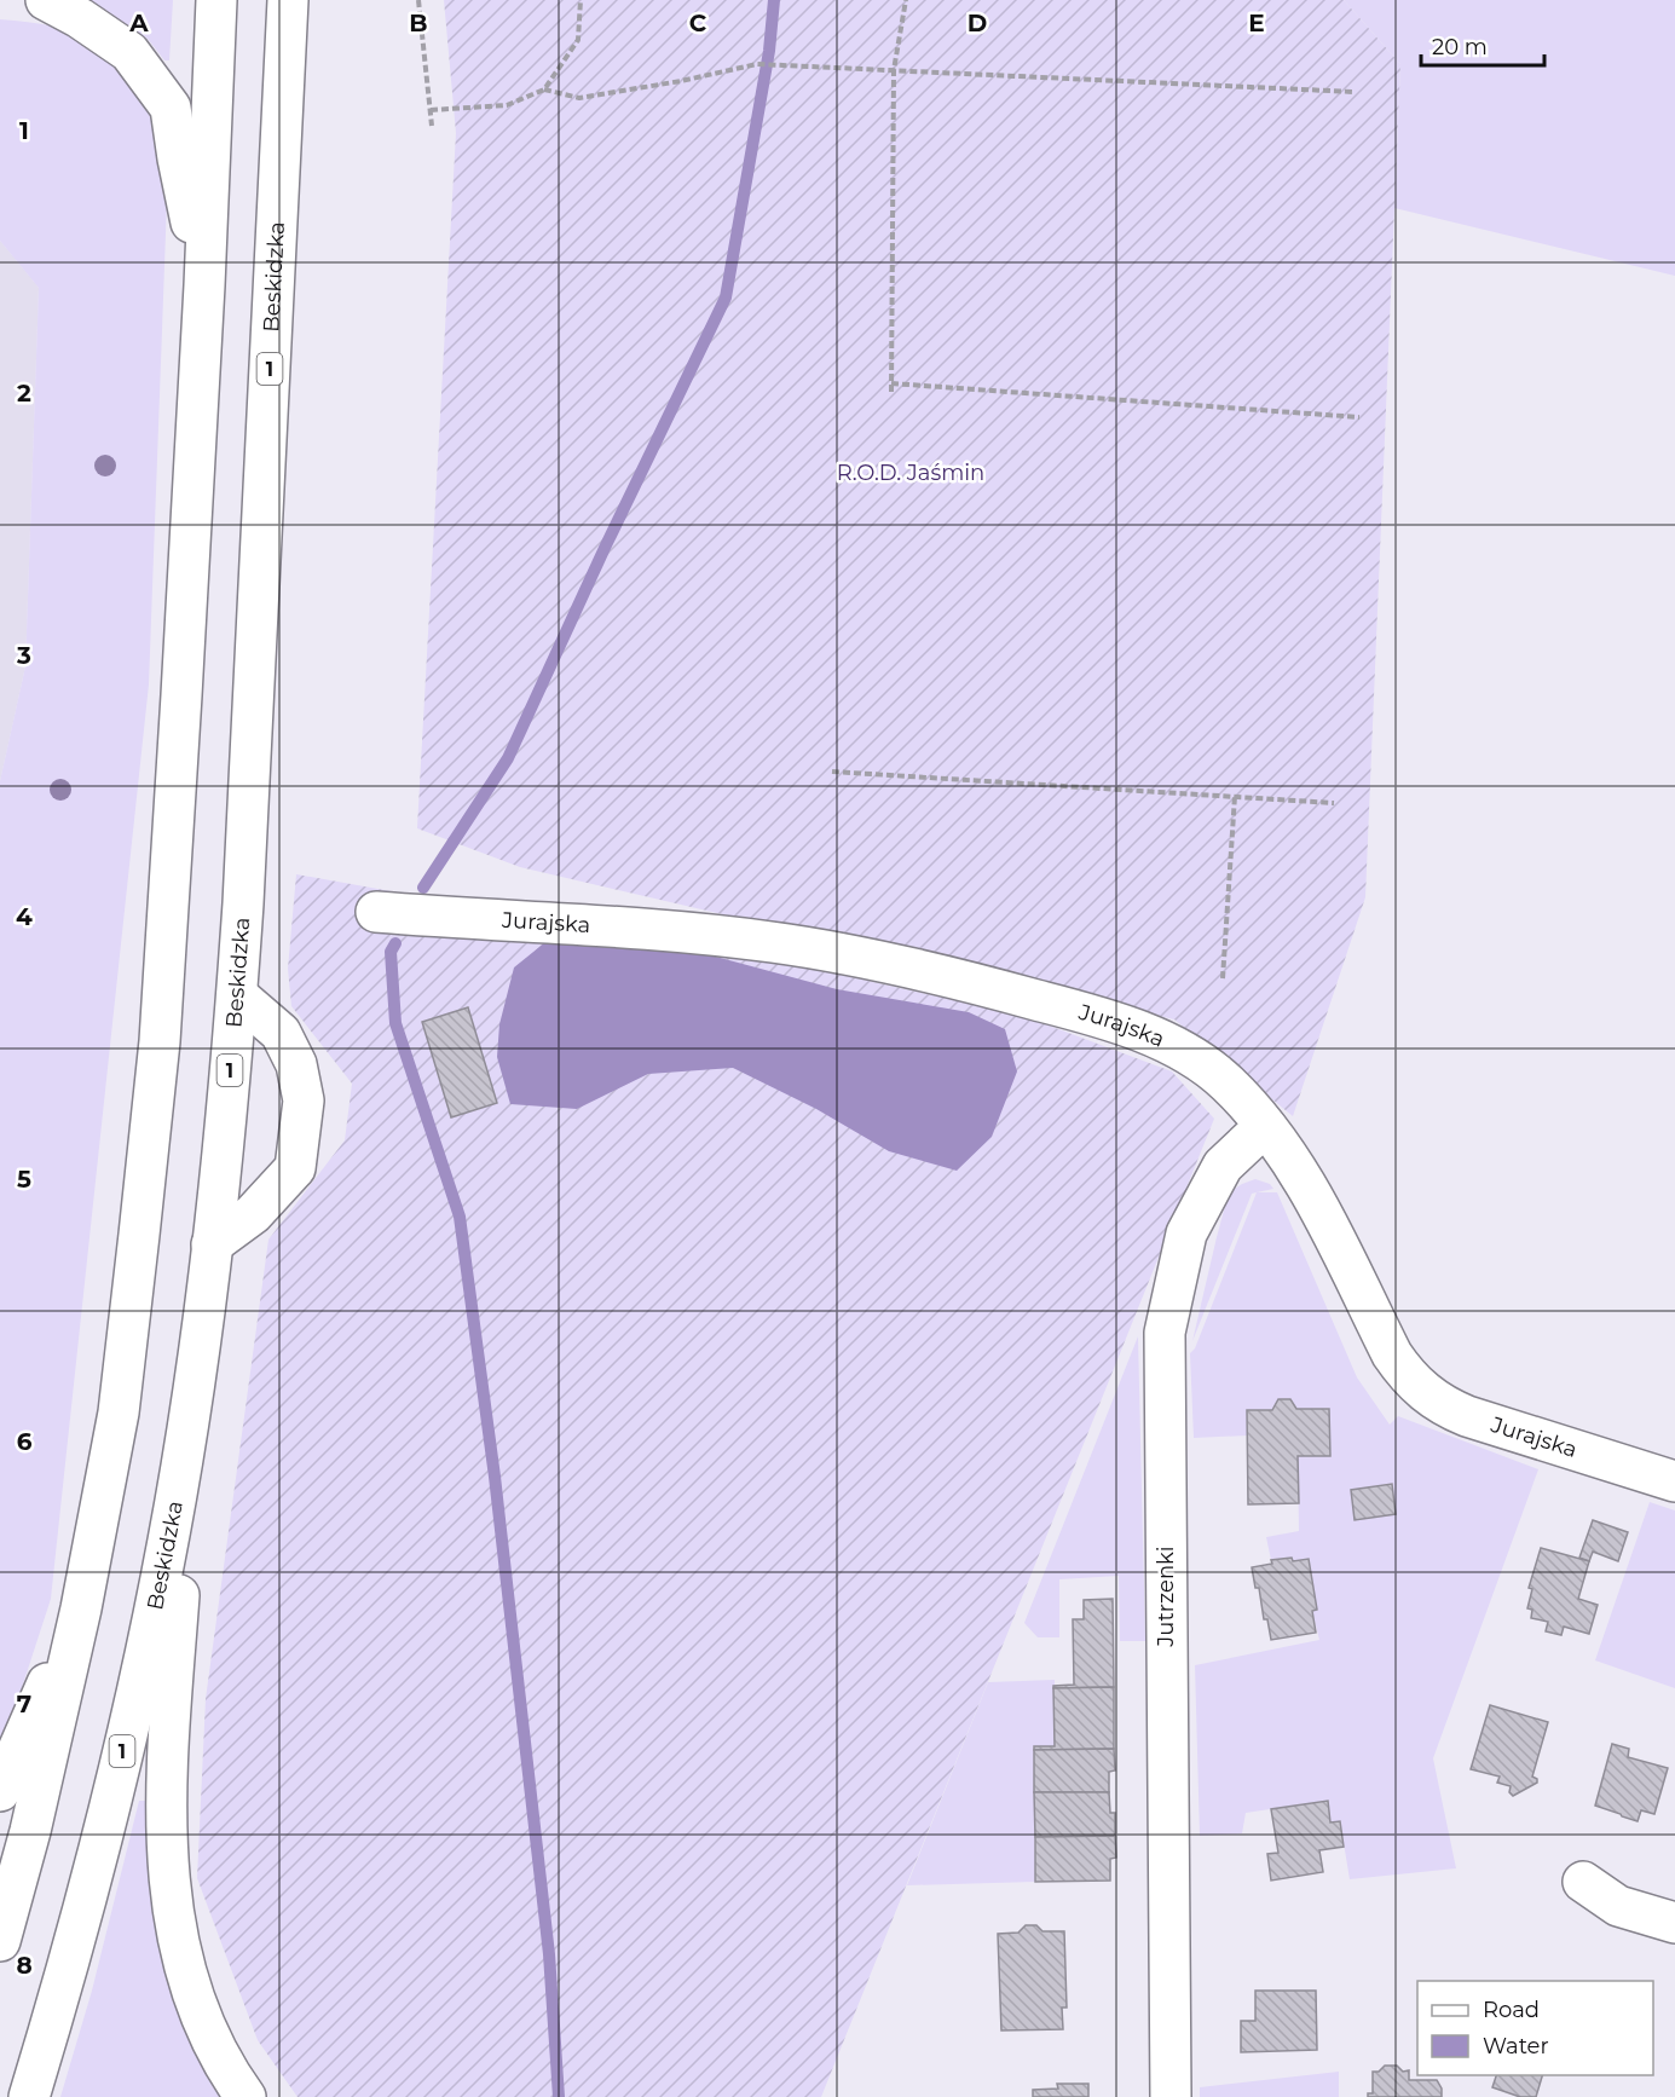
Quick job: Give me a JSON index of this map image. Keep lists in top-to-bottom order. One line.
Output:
{"streets":{"main road":["Beskidzka","1","Jurajska","Jutrzenki"]},"crossings":[["Jurajska","Jutrzenki"]],"parks":["R.O.D. Jaśmin"],"legend":["Road","Water"],"scale_bar":"20 m","grid":{"columns":["A","B","C","D","E"],"rows":["1","2","3","4","5","6","7","8"]}}
